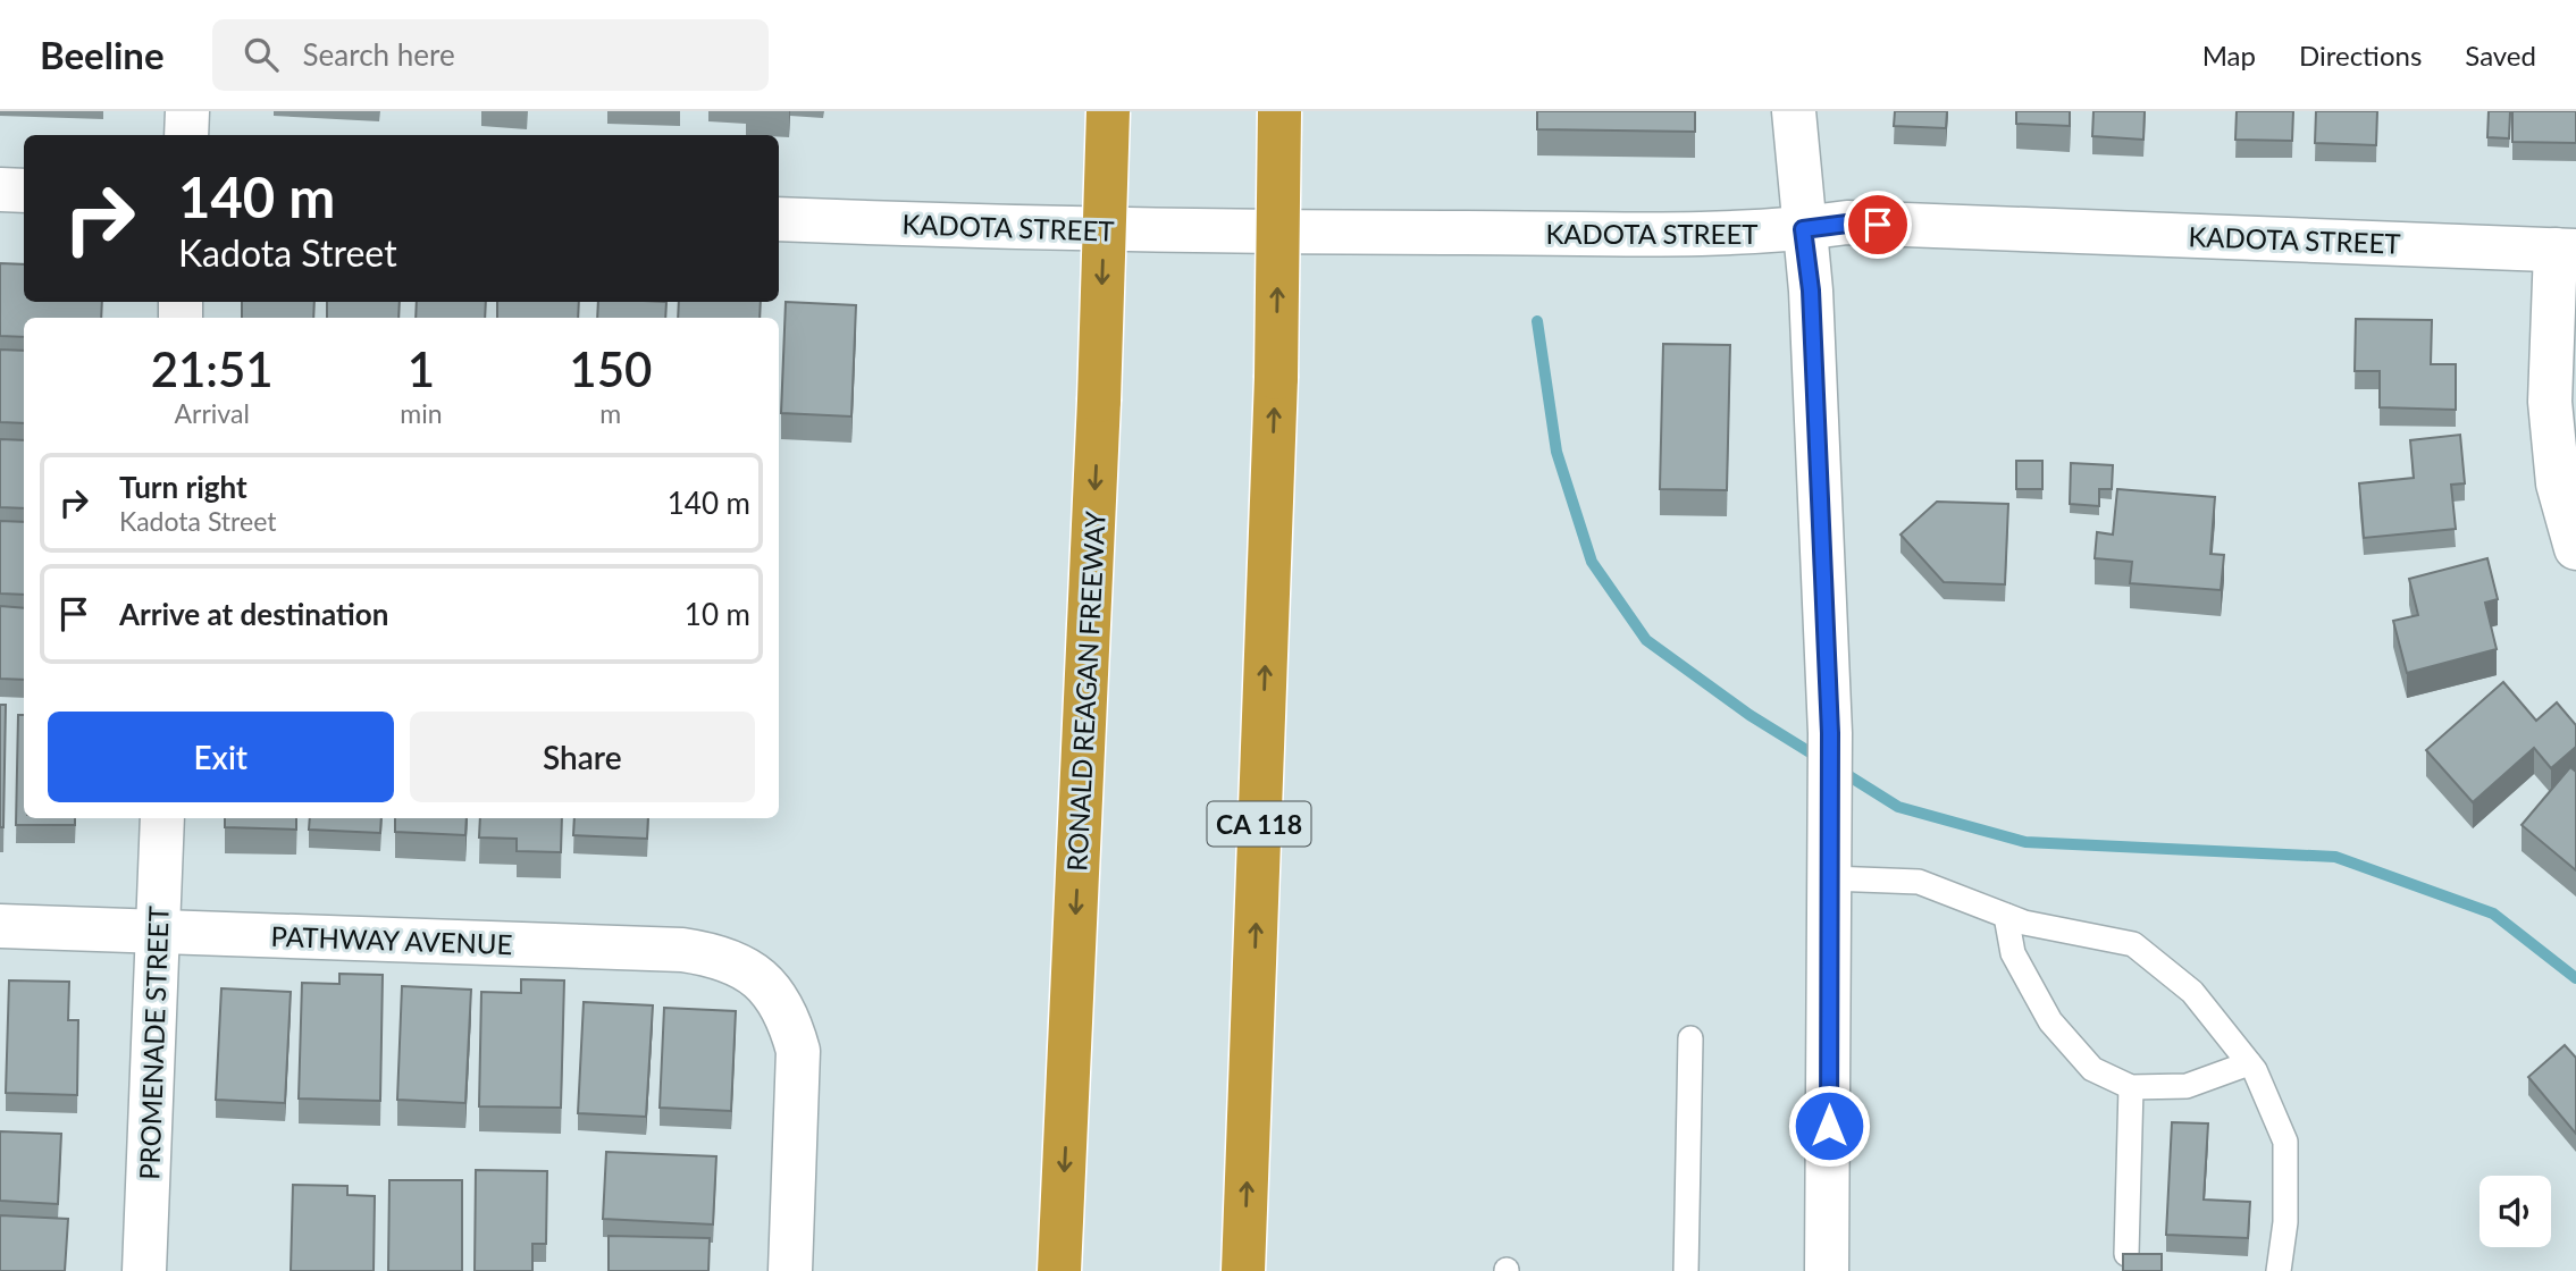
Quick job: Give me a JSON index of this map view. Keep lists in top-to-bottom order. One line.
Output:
{"streets":{"highway":["RONALD REAGAN FREEWAY","CA 118"],"street":["KADOTA STREET","PATHWAY AVENUE","PROMENADE STREET"]},"crossings":[["PATHWAY AVENUE","PROMENADE STREET"]],"page":{"header":"Beeline","search":"Search here","nav":["Map","Directions","Saved"],"turn":["140 m","Kadota Street"],"eta":["21:51","Arrival","1","min","150","m"],"list":[{"name":"Turn right","note":"Kadota Street","value":"140 m"},{"name":"Arrive at destination","value":"10 m"}],"buttons":["Exit","Share"]}}
